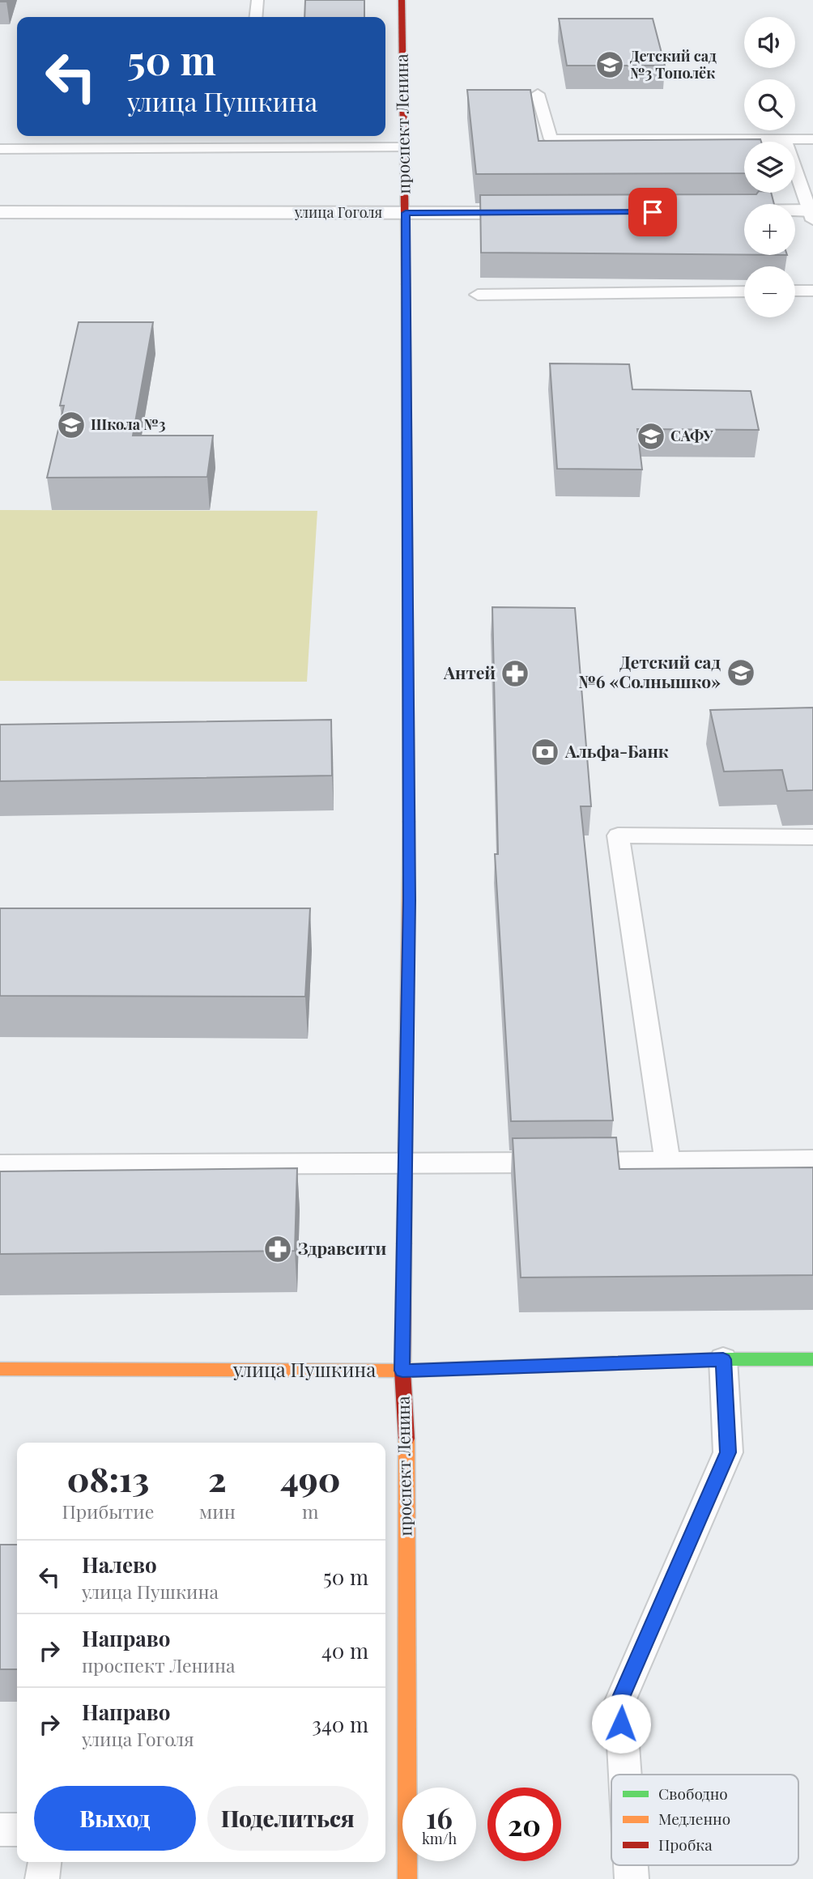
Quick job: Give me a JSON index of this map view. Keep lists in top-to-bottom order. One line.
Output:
{"streets":{"street":["проспект Ленина","улица Гоголя","улица Пушкина"]},"crossings":[["проспект Ленина","улица Гоголя"],["проспект Ленина","улица Пушкина"]],"places":{"school or university":["Детский сад №3 Тополёк","Школа №3","САФУ","Детский сад №6 «Солнышко»"],"pharmacy":["Антей","Здравсити"],"bank":["Альфа-Банк"]},"legend":["Свободно","Медленно","Пробка"],"page":{"map_buttons":["+","−"],"turn":["50 m","улица Пушкина"],"eta":["08:13","Прибытие","2","мин","490","m"],"list":[{"name":"Налево","note":"улица Пушкина","value":"50 m"},{"name":"Направо","note":"проспект Ленина","value":"40 m"},{"name":"Направо","note":"улица Гоголя","value":"340 m"}],"buttons":["Выход","Поделиться"],"speed":"16 km/h","limit":"20"}}
